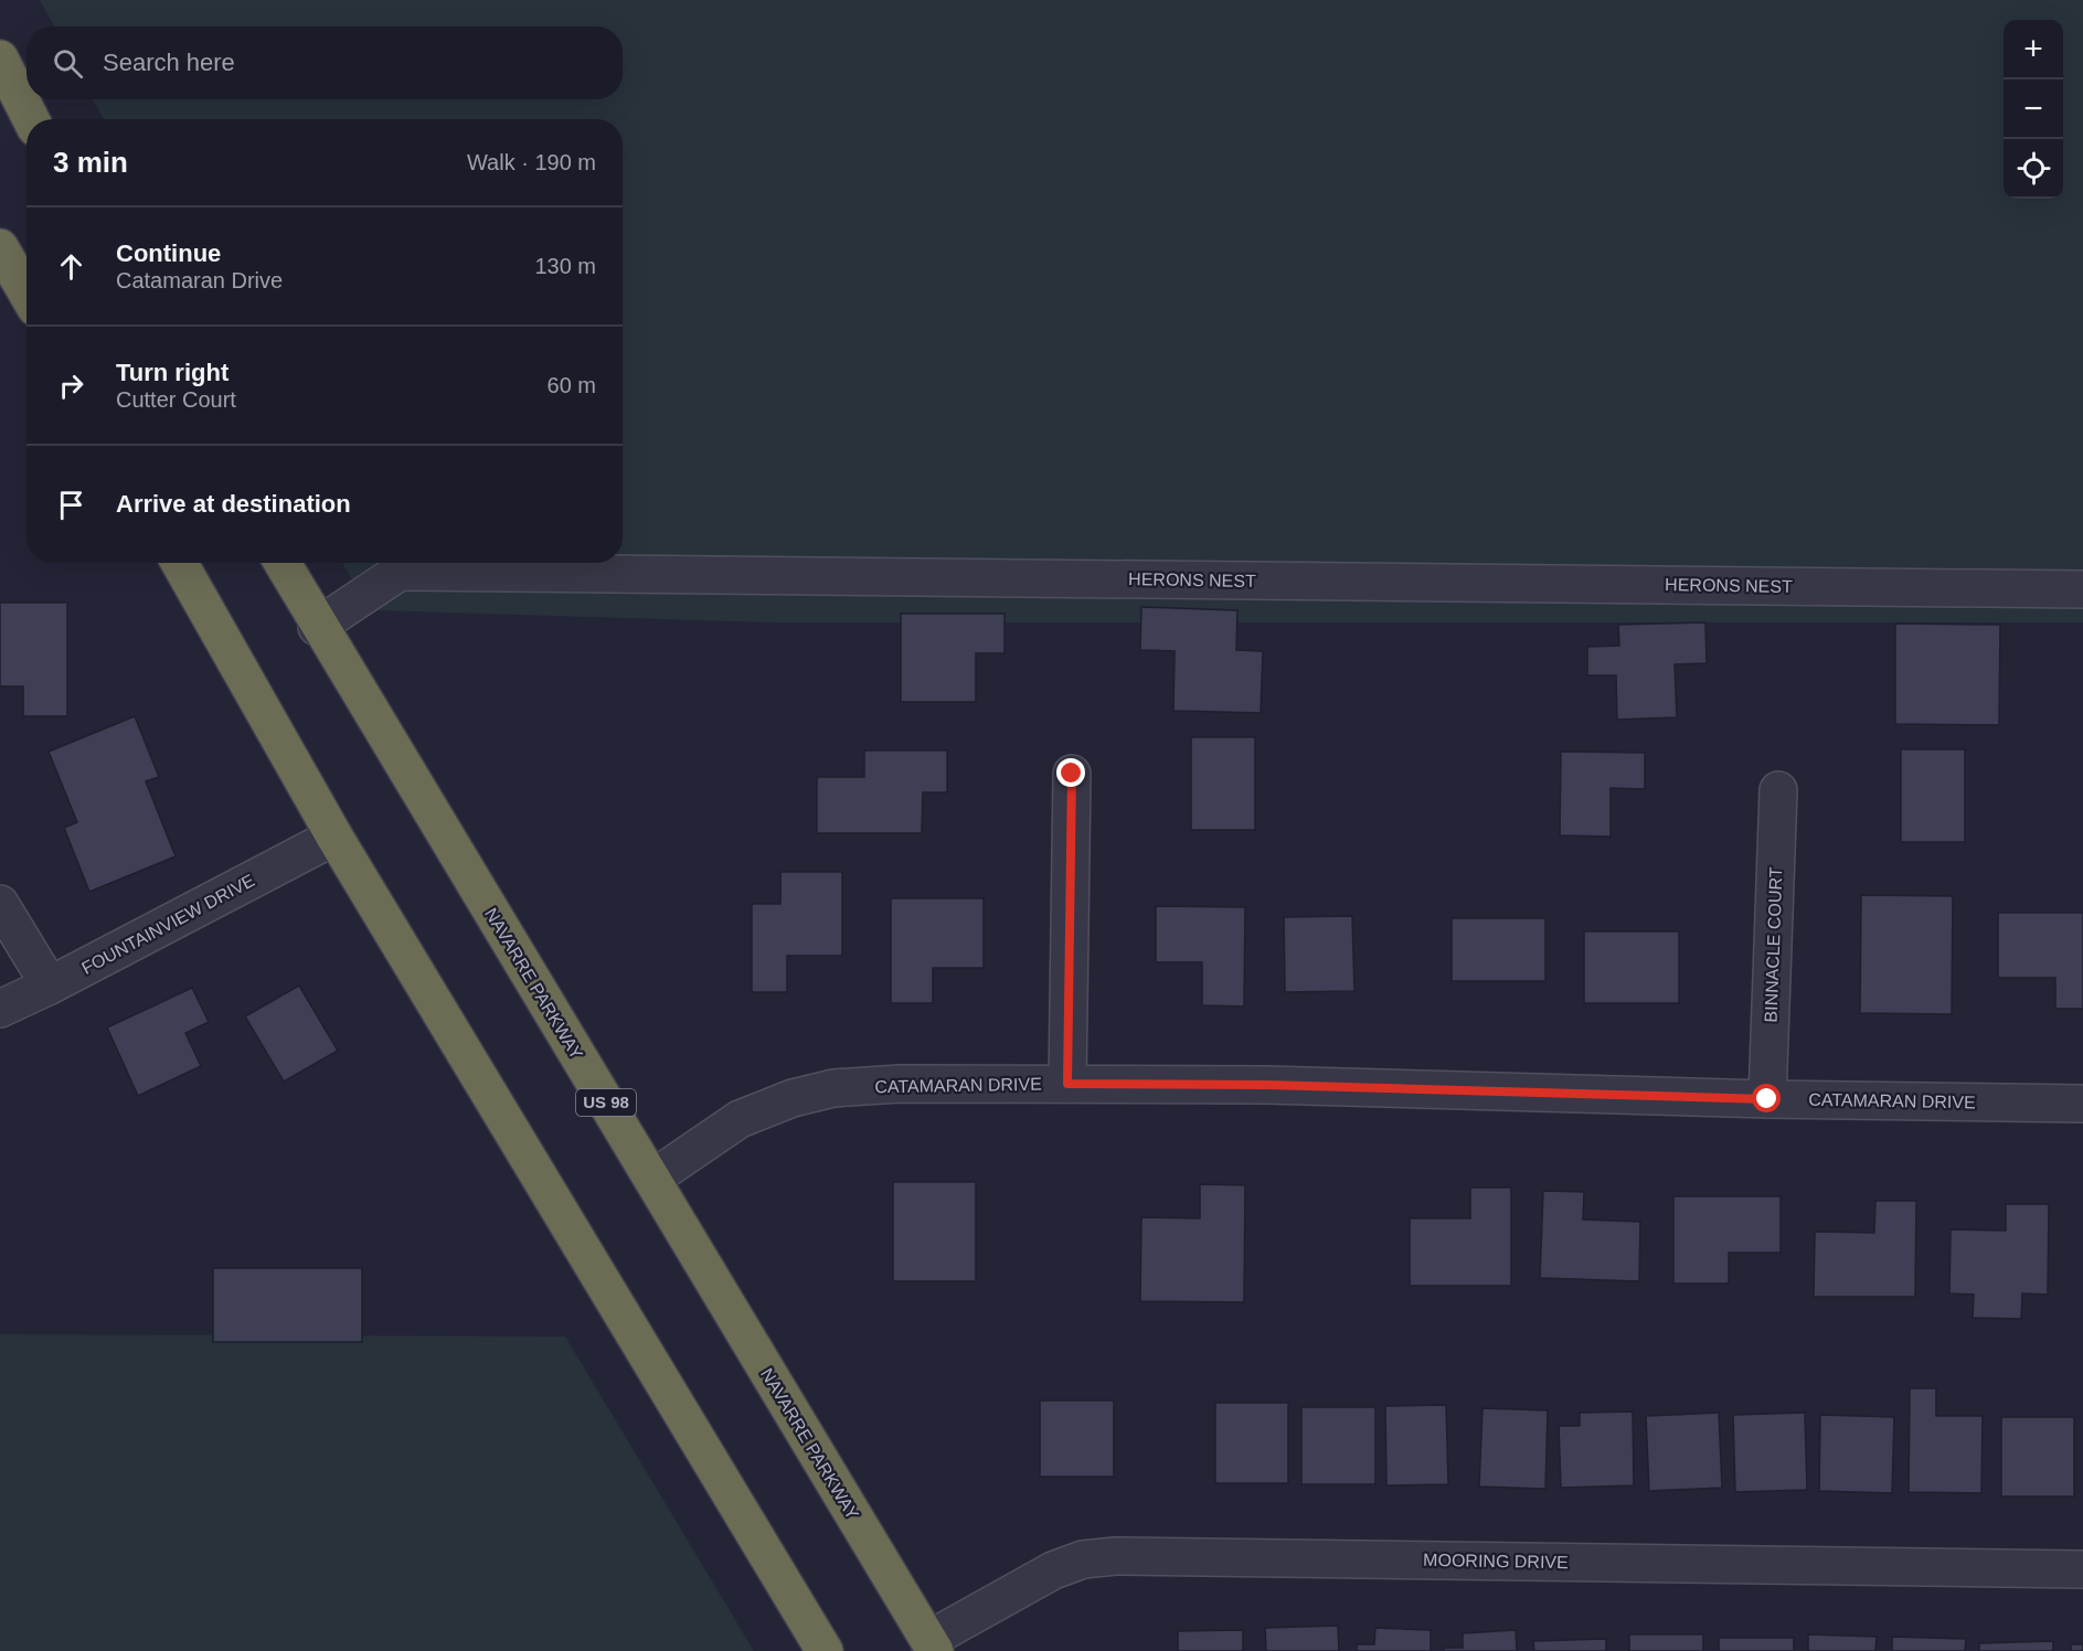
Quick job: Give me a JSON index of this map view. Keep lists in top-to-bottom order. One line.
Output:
{"streets":{"highway":["NAVARRE PARKWAY","US 98"],"street":["HERONS NEST","FOUNTAINVIEW DRIVE","BINNACLE COURT","CATAMARAN DRIVE","MOORING DRIVE"]},"crossings":[["HERONS NEST","NAVARRE PARKWAY"],["BINNACLE COURT","CATAMARAN DRIVE"],["NAVARRE PARKWAY","CATAMARAN DRIVE"],["NAVARRE PARKWAY","MOORING DRIVE"]],"page":{"map_buttons":["+","−"],"search":"Search here","heading":["3 min","Walk · 190 m"],"list":[["Continue","Catamaran Drive","130 m"],["Turn right","Cutter Court","60 m"],"Arrive at destination"]}}
